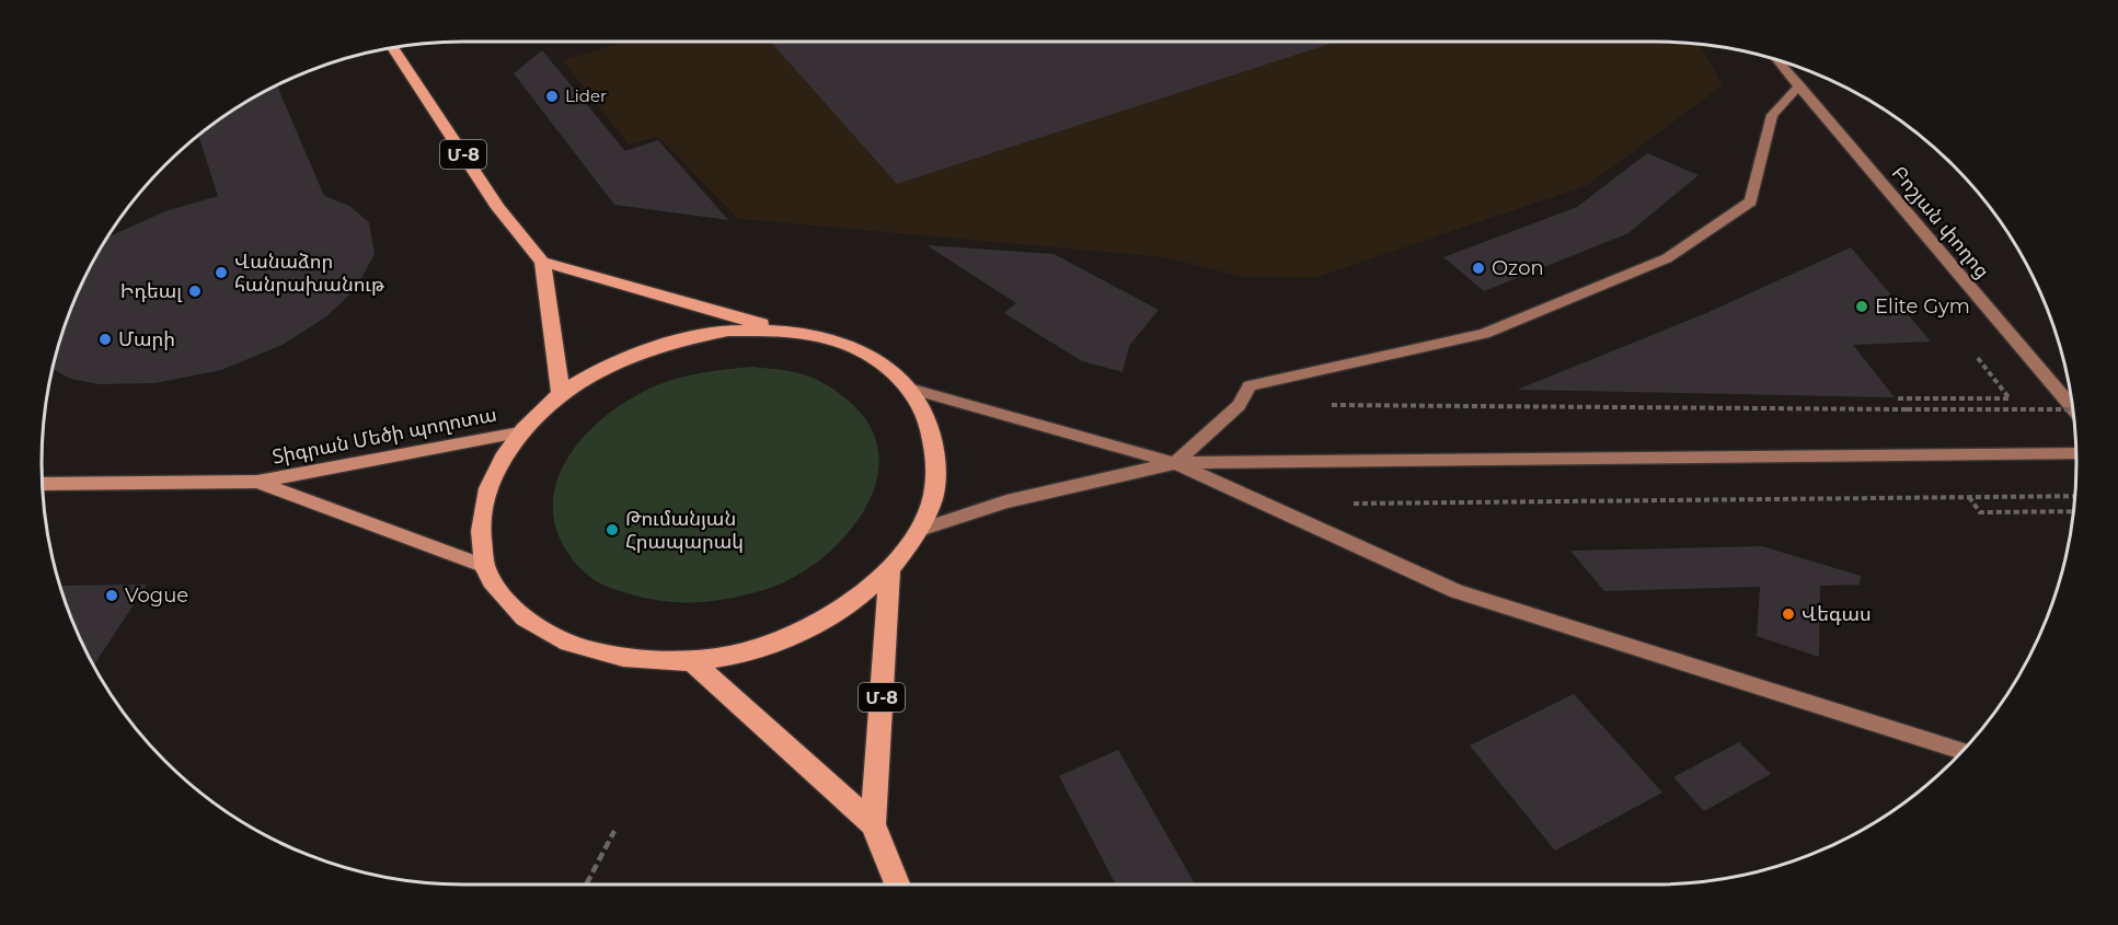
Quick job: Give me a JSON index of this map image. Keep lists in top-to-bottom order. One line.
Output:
{"streets":{"highway":["Մ-8"],"main road":["Բոշյան փողոց","Տիգրան Մեծի պողոտա"]},"places":["Lider","Ozon","Վանաձոր հանրախանութ","Իդեալ","Elite Gym","Մարի","Թումանյան Հրապարակ","Vogue","Վեգաս"]}
